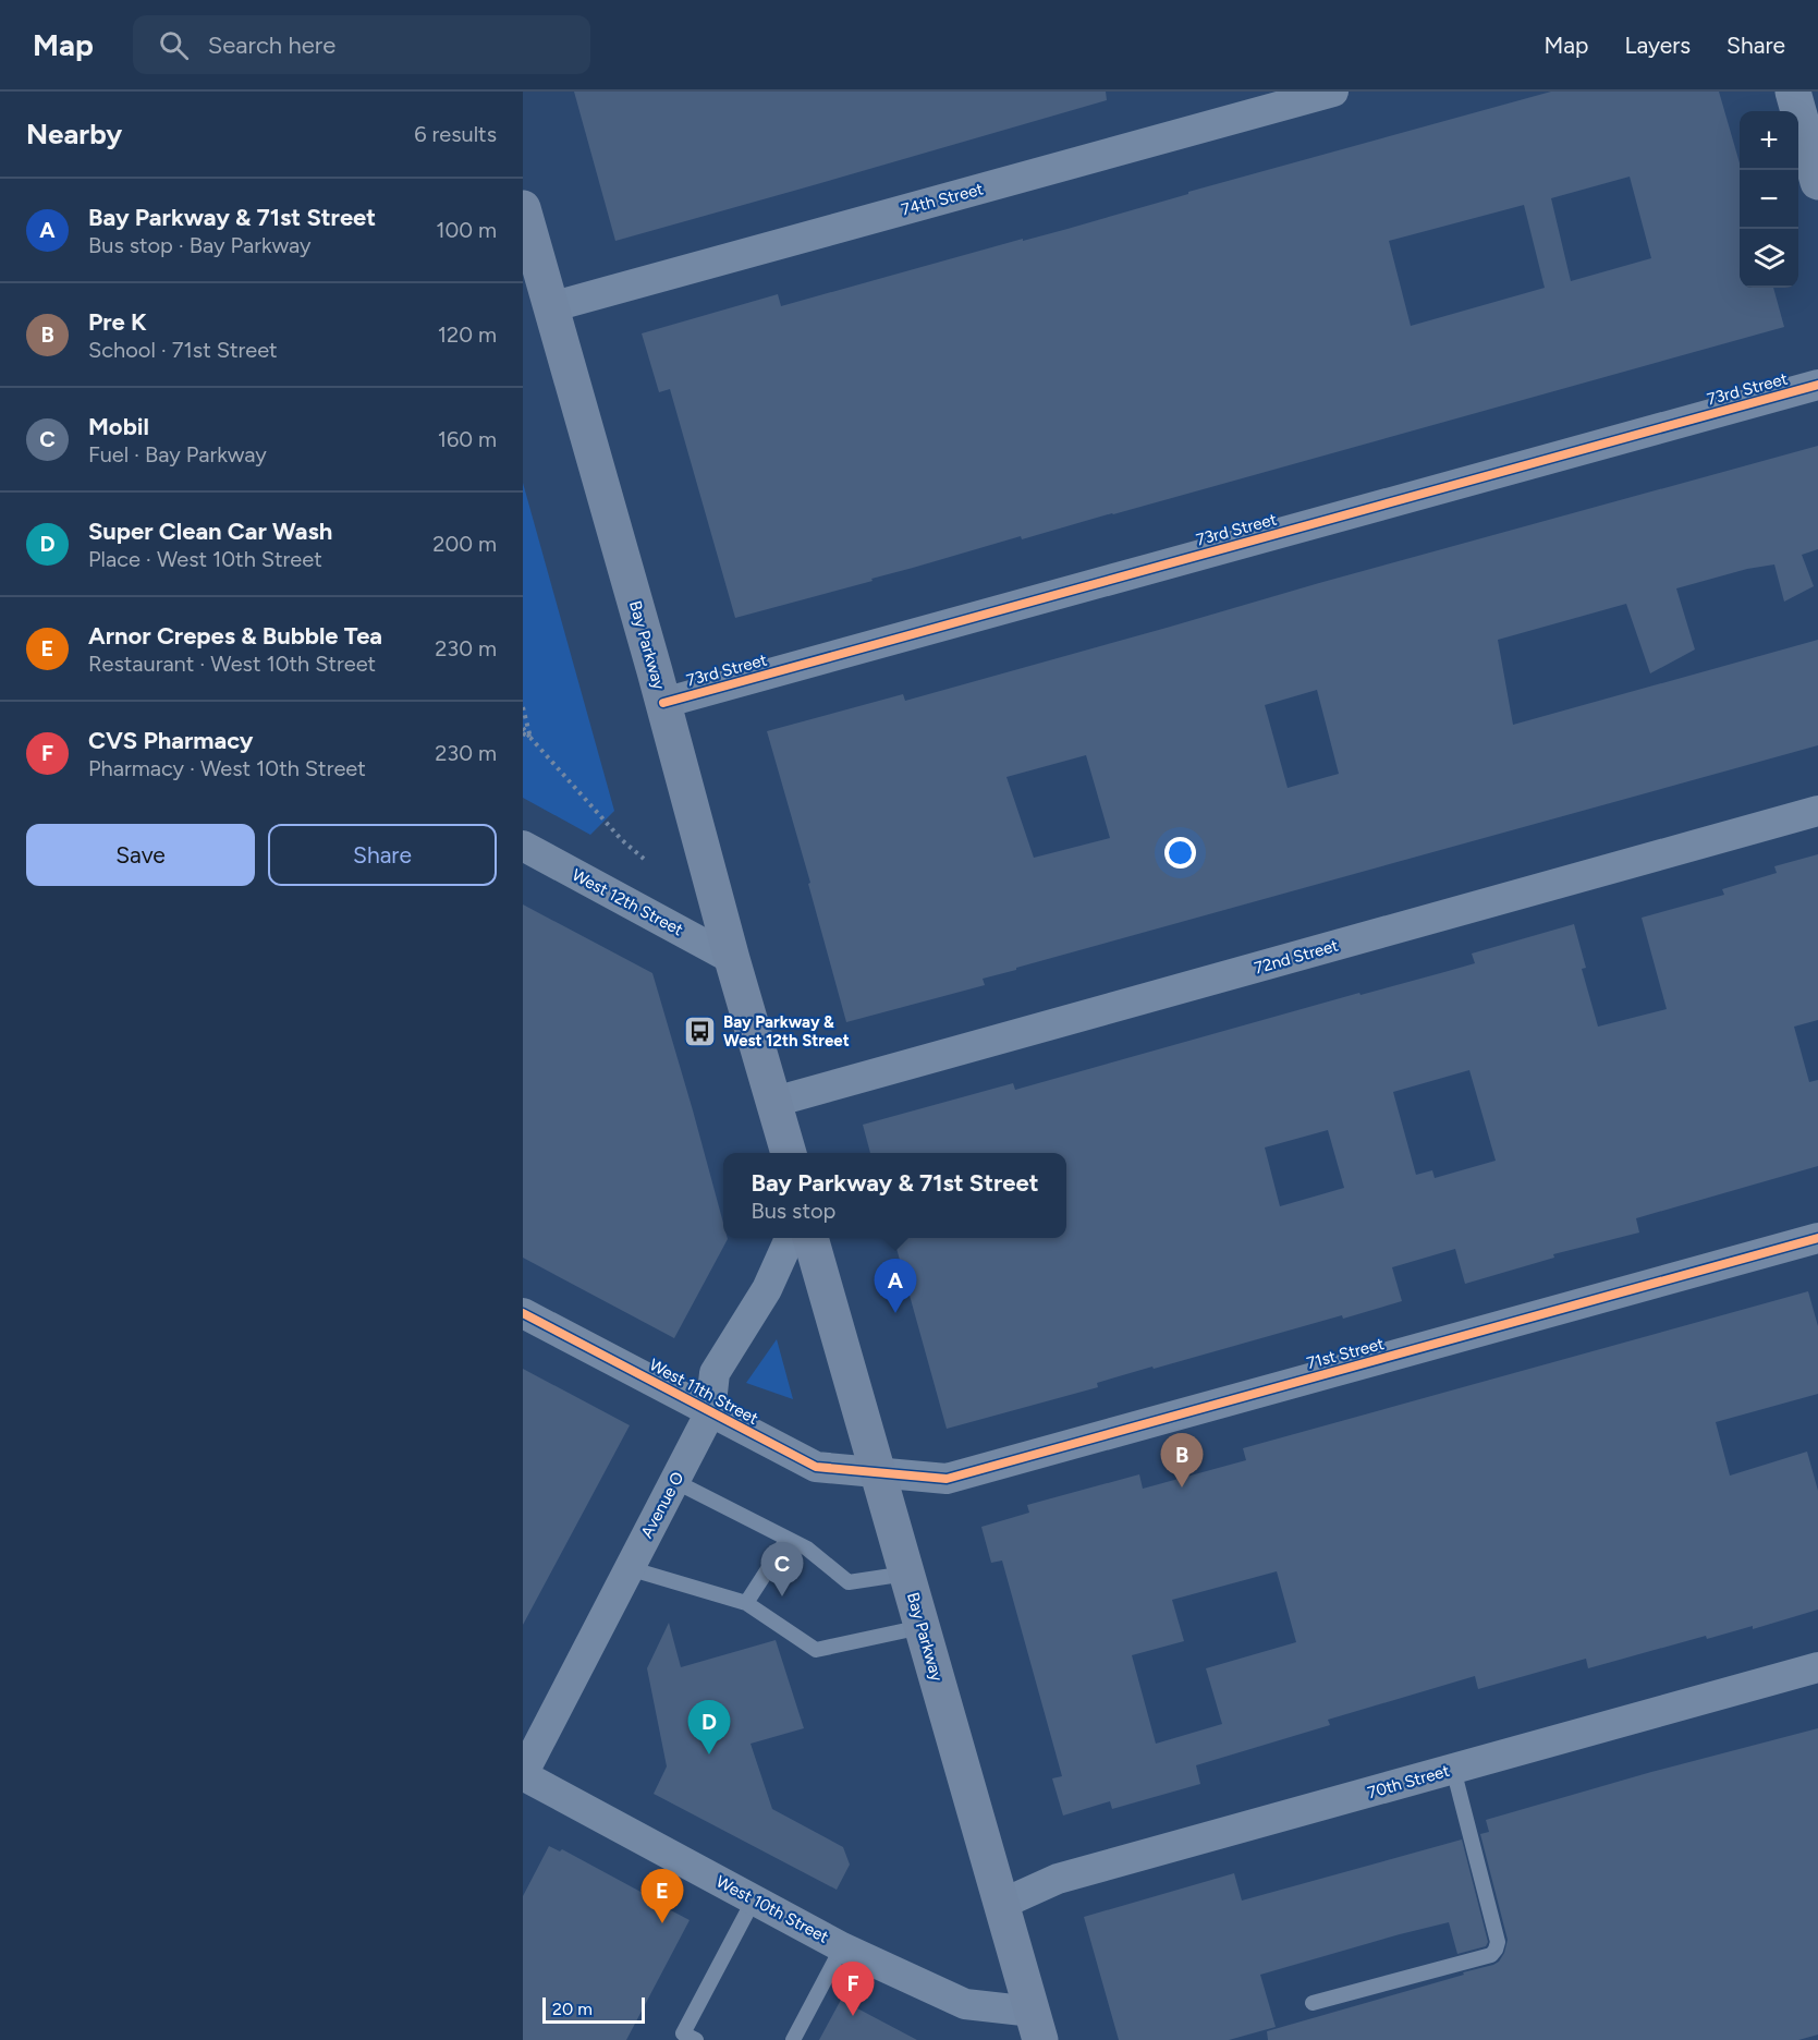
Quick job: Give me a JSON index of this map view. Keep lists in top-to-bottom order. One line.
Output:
{"streets":{"main road":["Bay Parkway"],"street":["74th Street","73rd Street","West 12th Street","72nd Street","71st Street","West 11th Street","Avenue O","70th Street","West 10th Street"]},"crossings":[["74th Street","Bay Parkway"],["73rd Street","Bay Parkway"],["Bay Parkway","West 12th Street"],["Bay Parkway","72nd Street"],["Bay Parkway","71st Street"],["Bay Parkway","West 11th Street"],["Bay Parkway","70th Street"],["Bay Parkway","West 10th Street"],["71st Street","West 11th Street"],["West 11th Street","Avenue O"],["Avenue O","West 10th Street"]],"places":{"bus stop":["Bay Parkway & West 12th Street"]},"scale_bar":"20 m","page":{"header":"Map","search":"Search here","nav":["Map","Layers","Share"],"heading":["Nearby","6 results"],"map_buttons":["+","−"],"list":[{"mark":"A","name":"Bay Parkway & 71st Street","note":"Bus stop · Bay Parkway","value":"100 m"},{"mark":"B","name":"Pre K","note":"School · 71st Street","value":"120 m"},{"mark":"C","name":"Mobil","note":"Fuel · Bay Parkway","value":"160 m"},{"mark":"D","name":"Super Clean Car Wash","note":"Place · West 10th Street","value":"200 m"},{"mark":"E","name":"Arnor Crepes & Bubble Tea","note":"Restaurant · West 10th Street","value":"230 m"},{"mark":"F","name":"CVS Pharmacy","note":"Pharmacy · West 10th Street","value":"230 m"}],"buttons":["Save","Share"],"popup":["Bay Parkway & 71st Street","Bus stop"],"pins":["A","B","C","D","E","F"],"scale":"20 m"}}
